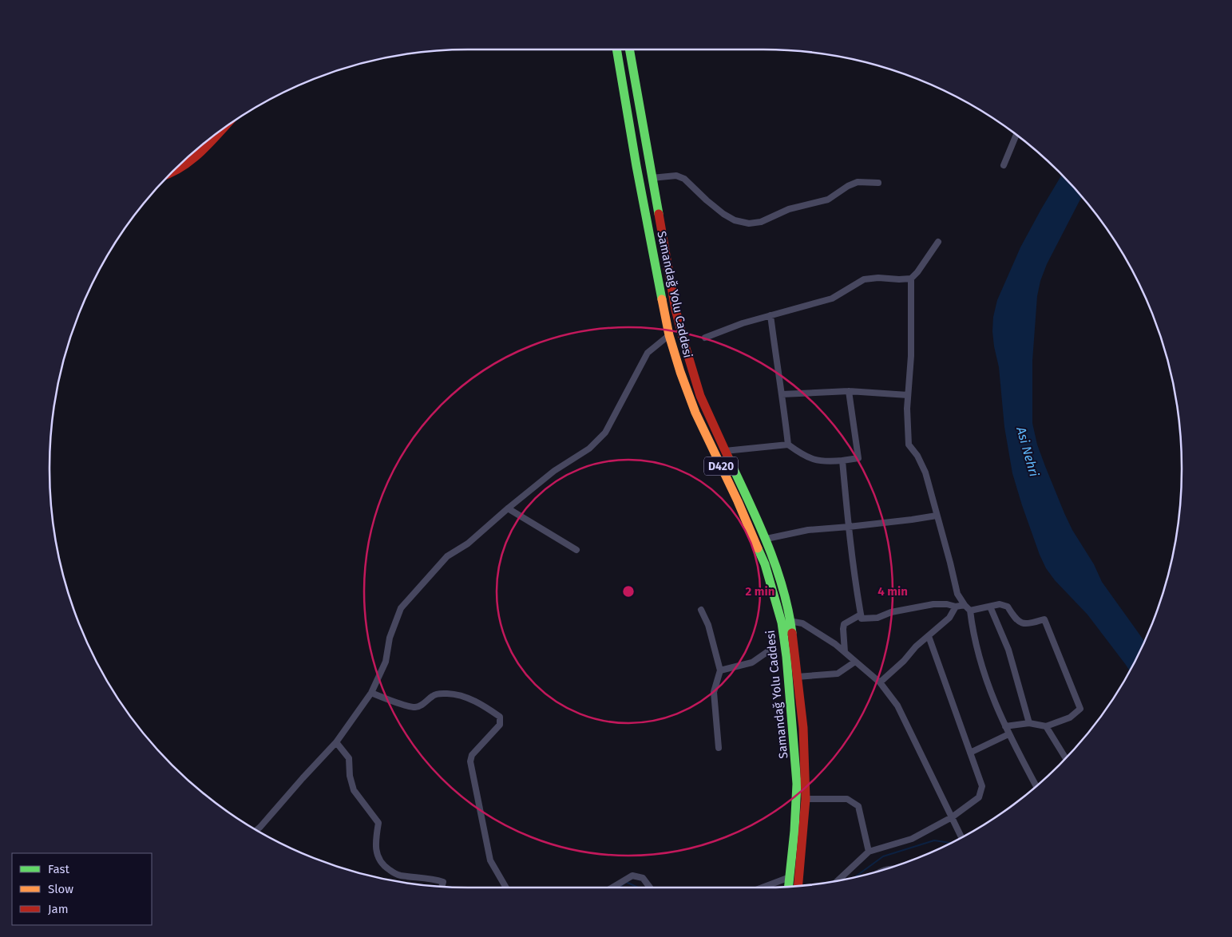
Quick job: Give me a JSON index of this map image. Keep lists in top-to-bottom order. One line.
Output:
{"streets":{"main road":["Samandağ Yolu Caddesi","D420"]},"water":["Asi Nehri"],"legend":["Fast","Slow","Jam"],"rings":["2 min","4 min"]}
